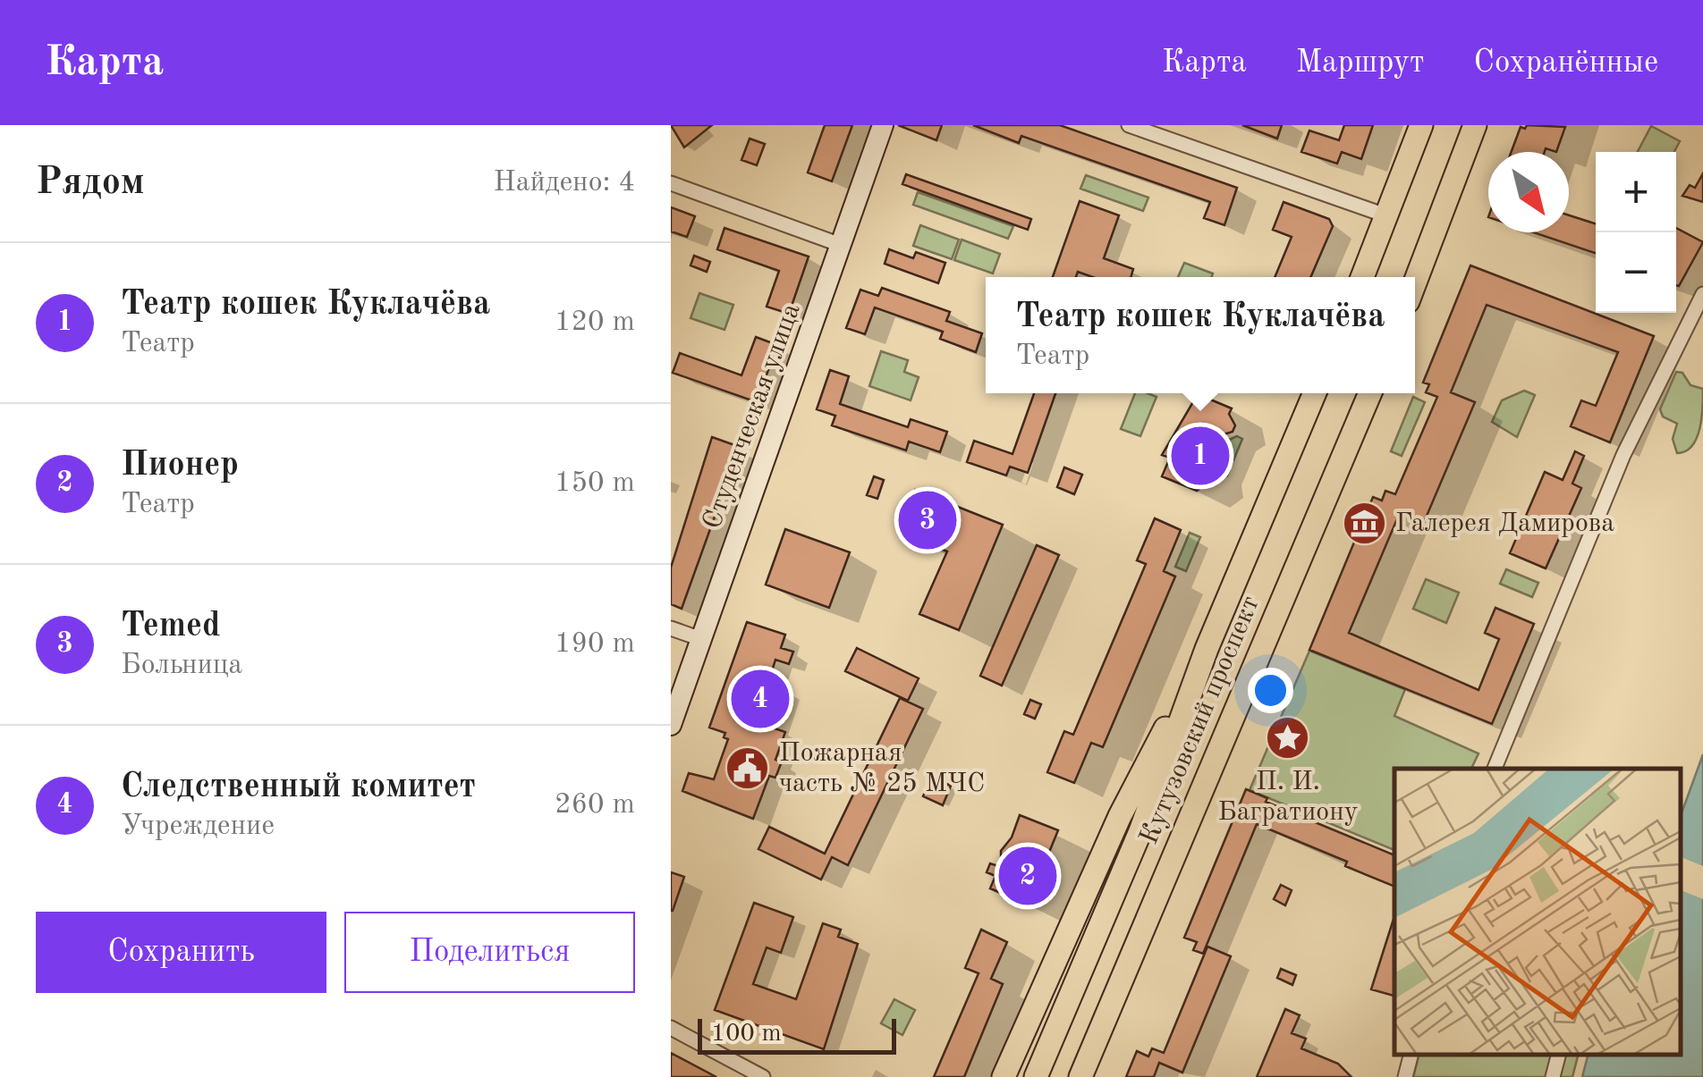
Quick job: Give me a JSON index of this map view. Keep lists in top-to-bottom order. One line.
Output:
{"streets":{"main road":["Кутузовский проспект"],"street":["Студенческая улица"]},"places":{"museum":["Галерея Дамирова"],"place":["П. И. Багратиону"],"public building":["Пожарная часть № 25 МЧС"]},"scale_bar":"100 m","north":"bottom right","page":{"header":"Карта","nav":["Карта","Маршрут","Сохранённые"],"heading":["Рядом","Найдено: 4"],"map_buttons":["+","−"],"list":[{"mark":"1","name":"Театр кошек Куклачёва","note":"Театр","value":"120 m"},{"mark":"2","name":"Пионер","note":"Театр","value":"150 m"},{"mark":"3","name":"Temed","note":"Больница","value":"190 m"},{"mark":"4","name":"Следственный комитет","note":"Учреждение","value":"260 m"}],"popup":["Театр кошек Куклачёва","Театр"],"pins":["1","3","4","2"],"buttons":["Сохранить","Поделиться"],"scale":"100 m"}}
